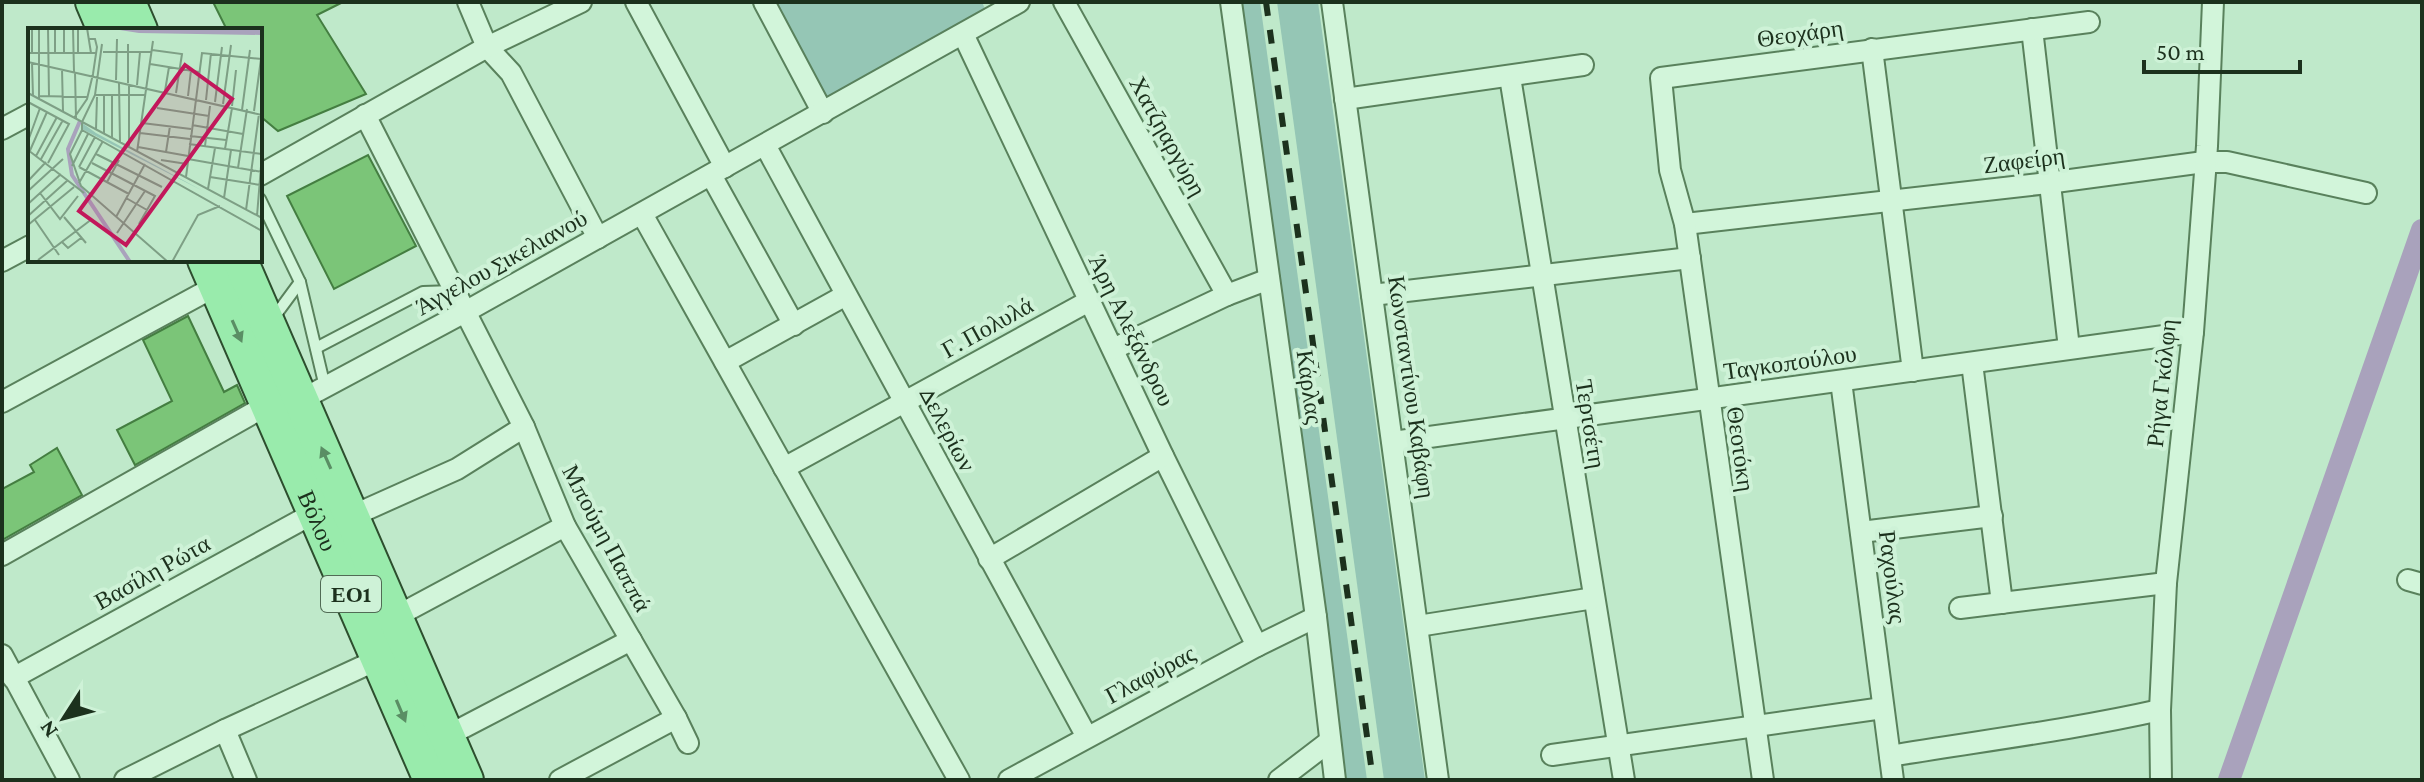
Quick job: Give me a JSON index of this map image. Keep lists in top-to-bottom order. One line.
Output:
{"streets":{"main road":["Βόλου","ΕΟ1"],"street":["Θεοχάρη","Χατζηαργύρη","Ζαφείρη","Άγγελου Σικελιανού","Γ. Πολυλά","Άρη Αλεξάνδρου","Ταγκοπούλου","Ρήγα Γκόλφη","Κάρλας","Κωνσταντίνου Καβάφη","Τερτσέτη","Δελερίων","Θεοτόκη","Μπούμη Παππά","Βασίλη Ρώτα","Ραχούλας","Γλαφύρας"]},"crossings":[["Θεοχάρη","Θεοτόκη"],["Ζαφείρη","Ρήγα Γκόλφη"],["Ζαφείρη","Θεοτόκη"],["Άγγελου Σικελιανού","Άρη Αλεξάνδρου"],["Άγγελου Σικελιανού","Δελερίων"],["Άγγελου Σικελιανού","Βόλου"],["Άγγελου Σικελιανού","Μπούμη Παππά"],["Γ. Πολυλά","Άρη Αλεξάνδρου"],["Γ. Πολυλά","Δελερίων"],["Άρη Αλεξάνδρου","Γλαφύρας"],["Ταγκοπούλου","Ρήγα Γκόλφη"],["Ταγκοπούλου","Κωνσταντίνου Καβάφη"],["Ταγκοπούλου","Τερτσέτη"],["Ταγκοπούλου","Θεοτόκη"],["Ταγκοπούλου","Ραχούλας"],["Κάρλας","Γλαφύρας"],["Δελερίων","Γλαφύρας"],["Βόλου","Βασίλη Ρώτα"]],"scale_bar":"50 m","north":"bottom left"}
